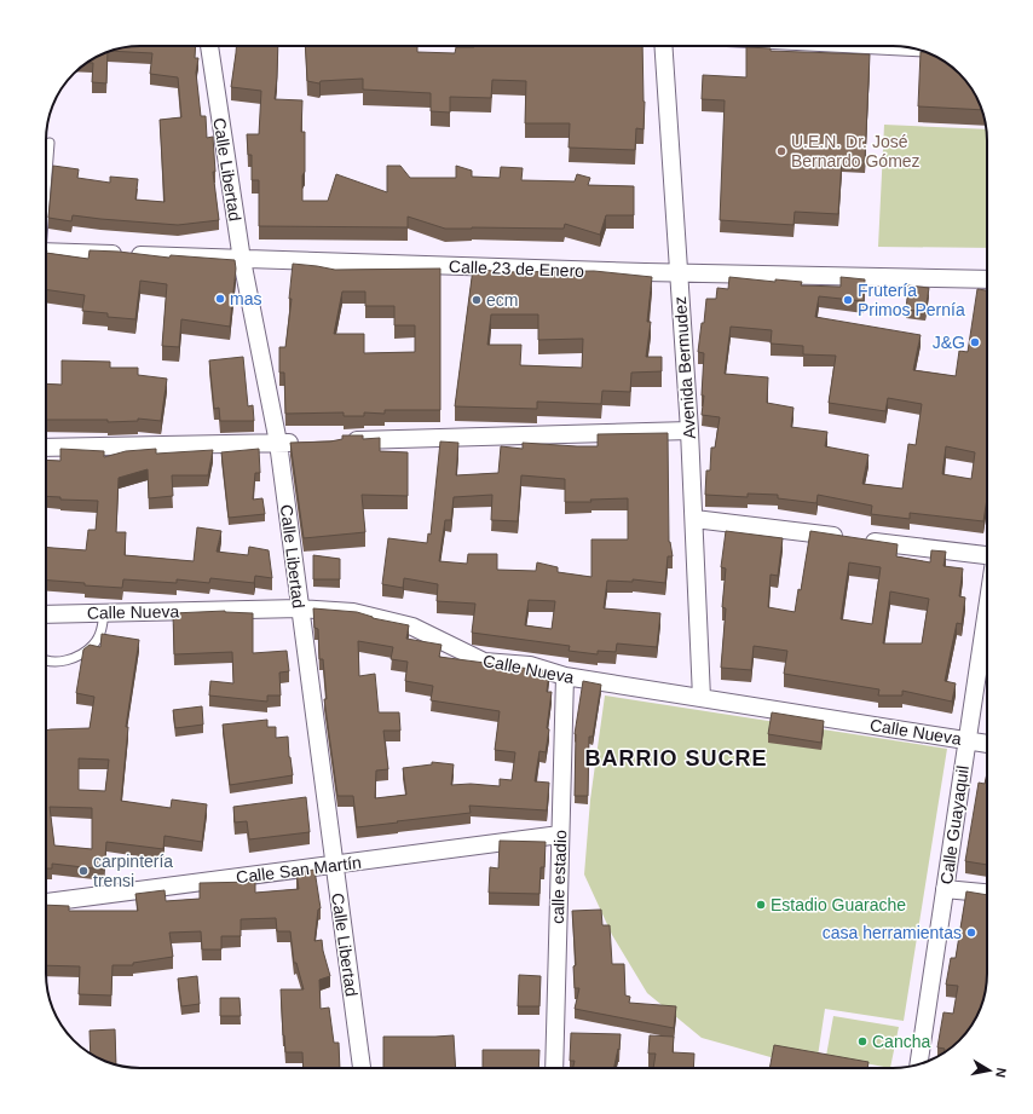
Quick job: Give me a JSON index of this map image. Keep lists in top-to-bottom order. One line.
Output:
{"streets":{"street":["Calle Libertad","Calle 23 de Enero","Avenida Bermudez","Calle Nueva","Calle Guayaquil","Calle San Martín","calle estadio"]},"crossings":[["Calle Libertad","Calle 23 de Enero"],["Calle Libertad","Calle Nueva"],["Calle Libertad","Calle San Martín"],["Calle 23 de Enero","Avenida Bermudez"],["Avenida Bermudez","Calle Nueva"],["Calle Nueva","Calle Guayaquil"],["Calle Nueva","calle estadio"],["Calle San Martín","calle estadio"]],"districts":["BARRIO SUCRE"],"places":["U.E.N. Dr. José Bernardo Gómez","mas","ecm","Frutería Primos Pernía","J&G","carpintería trensi","Estadio Guarache","casa herramientas","Cancha"],"north":"right"}
